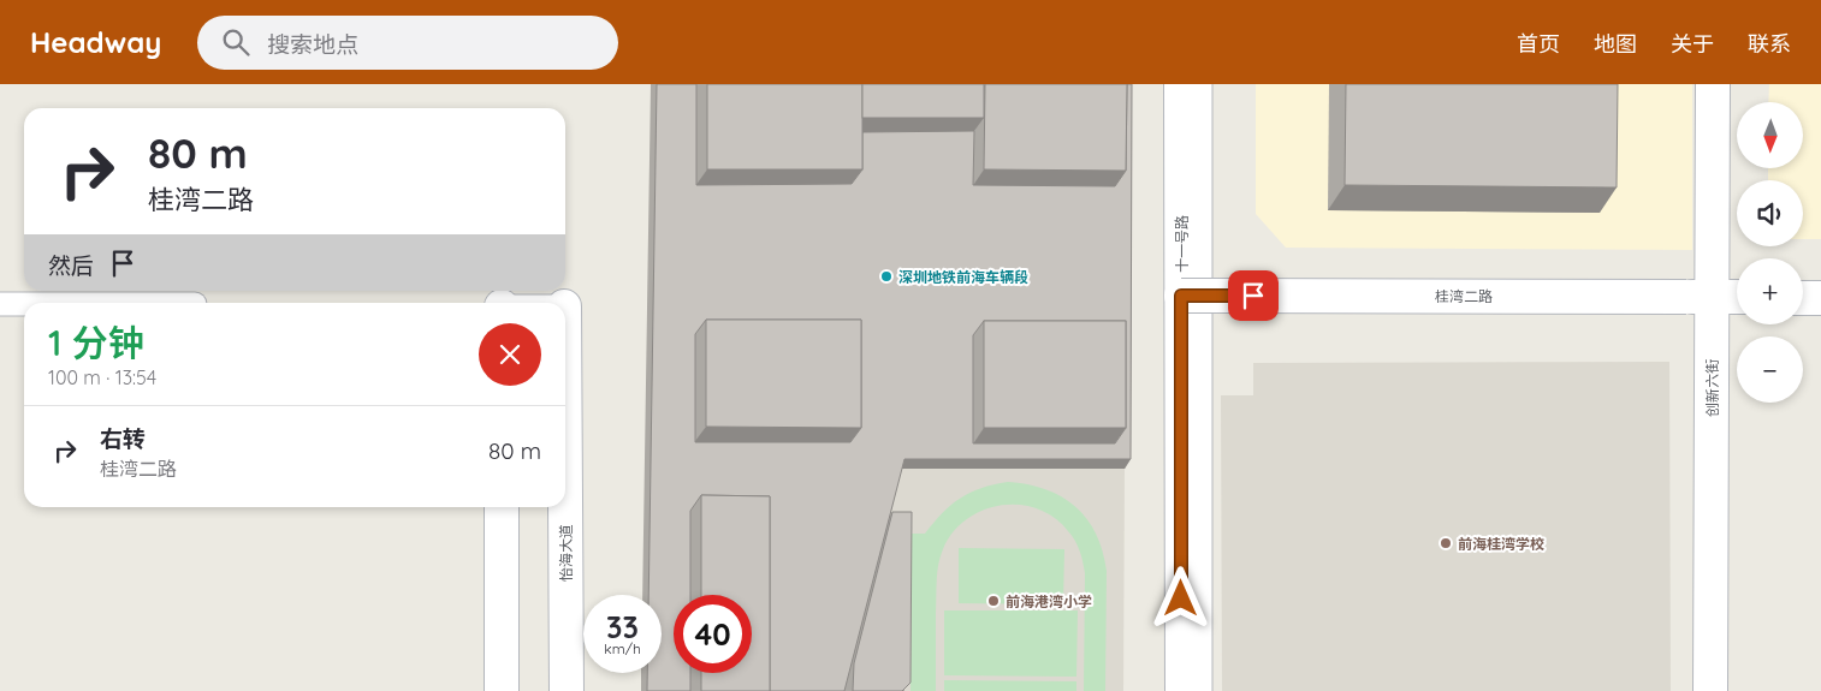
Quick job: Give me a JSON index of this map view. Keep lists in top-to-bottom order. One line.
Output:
{"streets":{"street":["十一号路","桂湾二路","创新六街","怡海大道"]},"crossings":[["十一号路","桂湾二路"],["桂湾二路","创新六街"]],"places":["深圳地铁前海车辆段","前海桂湾学校","前海港湾小学"],"north":"bottom","page":{"header":"Headway","search":"搜索地点","nav":["首页","地图","关于","联系"],"map_buttons":["+","−"],"turn":["80 m","桂湾二路"],"then":"然后","heading":["1 分钟","100 m · 13:54"],"list":[{"name":"右转","note":"桂湾二路","value":"80 m"}],"speed":"33 km/h","limit":"40"}}
